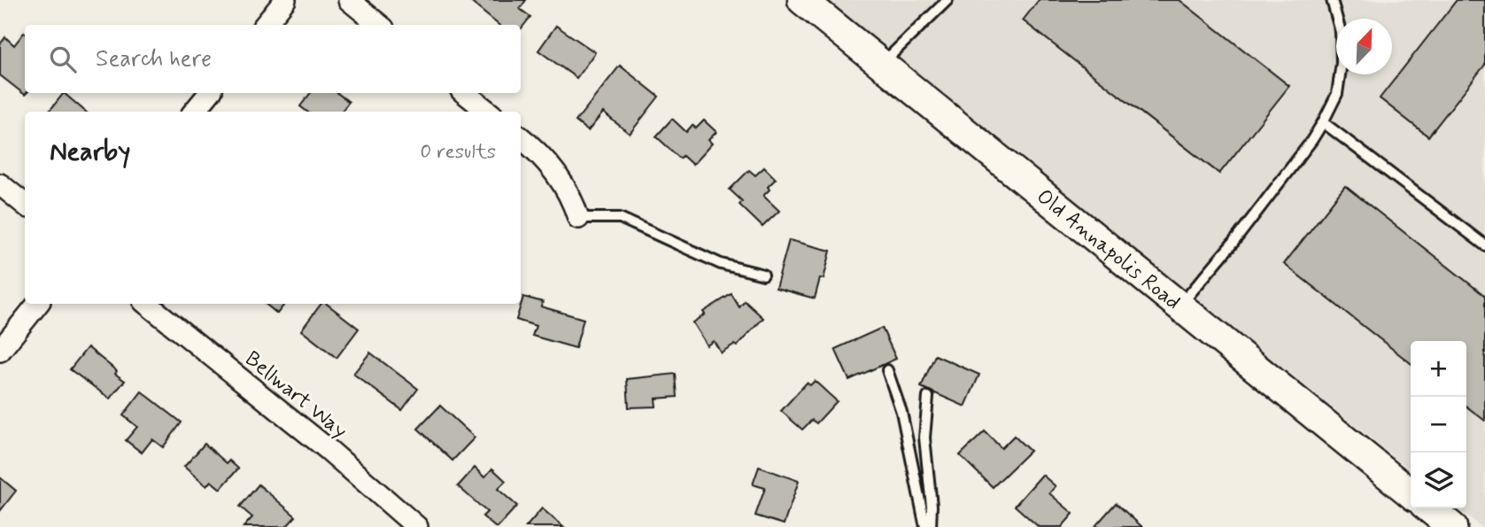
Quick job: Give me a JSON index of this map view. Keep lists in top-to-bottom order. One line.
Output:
{"streets":{"main road":["Old Annapolis Road"],"street":["Bellwart Way"]},"north":"top right","page":{"search":"Search here","heading":["Nearby","0 results"],"map_buttons":["+","−"]}}
